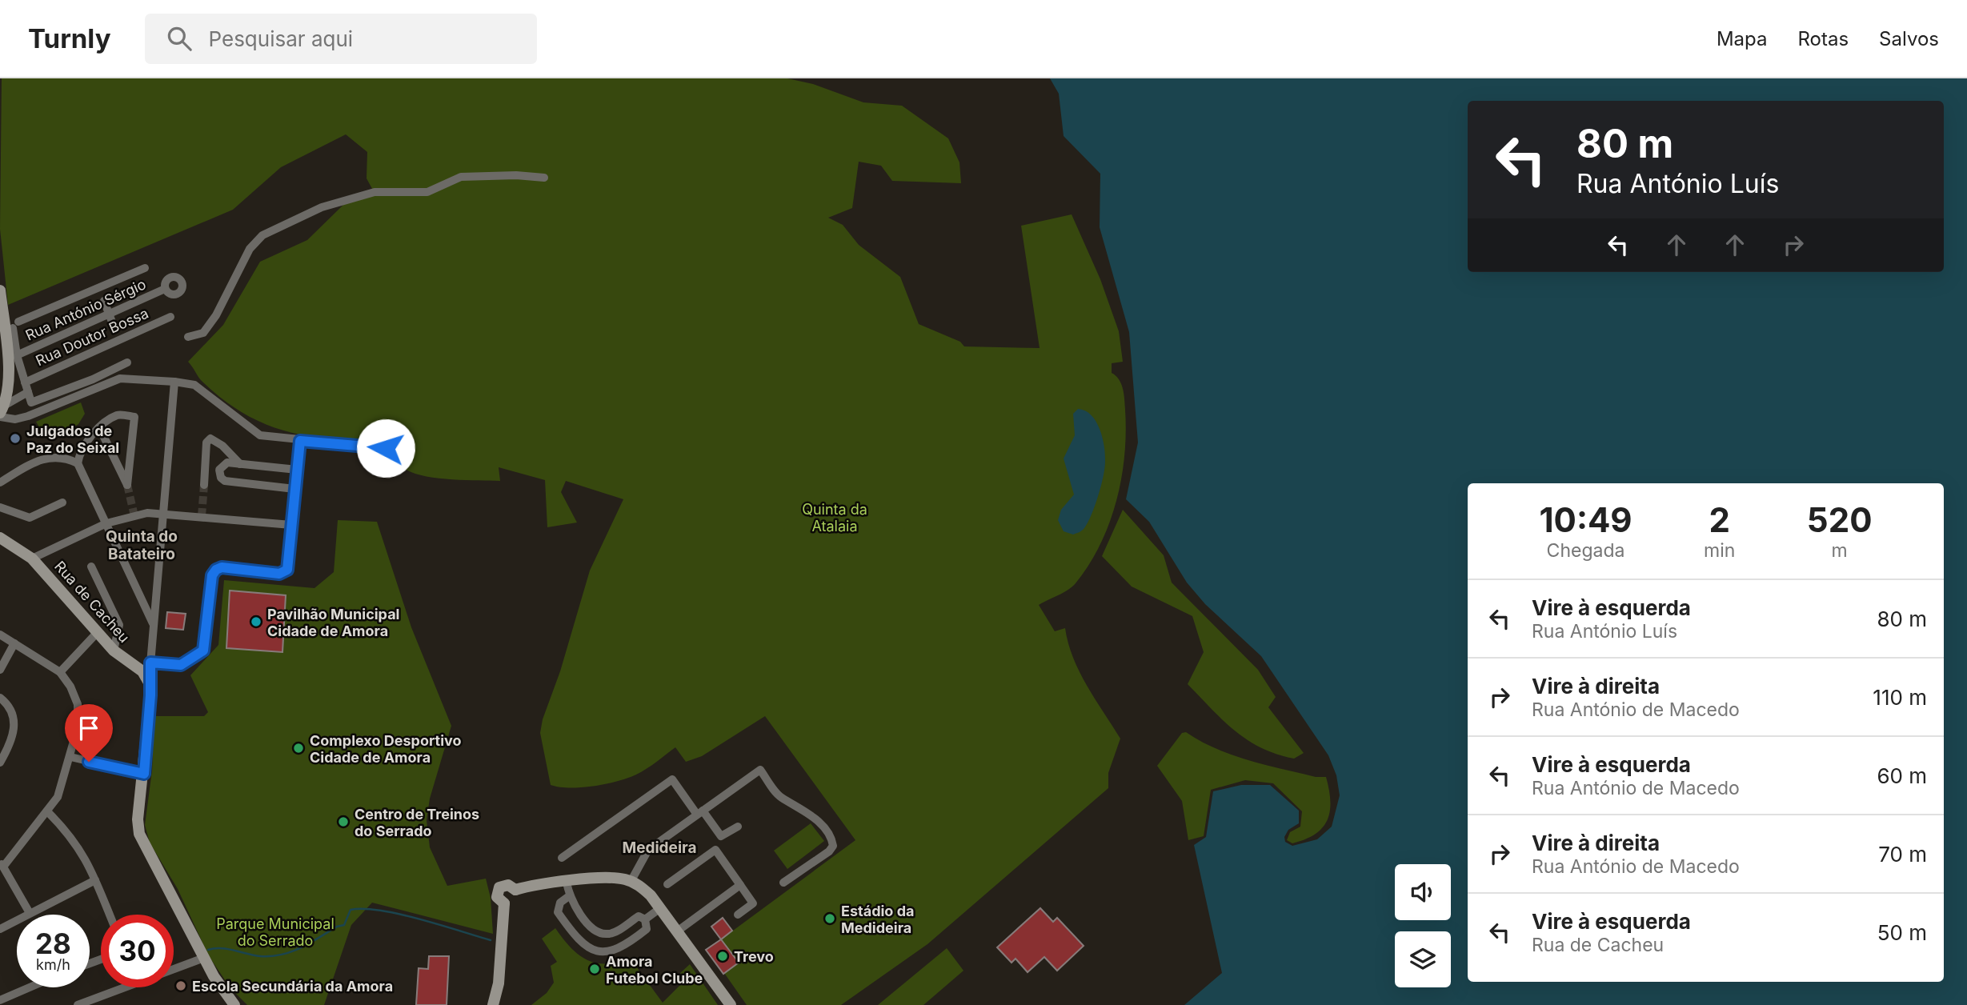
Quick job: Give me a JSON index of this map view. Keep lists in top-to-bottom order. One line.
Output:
{"streets":{"main road":["Rua de Cacheu"],"street":["Rua António Sérgio","Rua Doutor Bossa"]},"districts":["Quinta do Batateiro","Medideira"],"parks":["Quinta da Atalaia","Parque Municipal do Serrado"],"places":["Julgados de Paz do Seixal","Pavilhão Municipal Cidade de Amora","Complexo Desportivo Cidade de Amora","Centro de Treinos do Serrado","Estádio da Medideira","Trevo","Amora Futebol Clube","Escola Secundária da Amora"],"page":{"header":"Turnly","search":"Pesquisar aqui","nav":["Mapa","Rotas","Salvos"],"turn":["80 m","Rua António Luís"],"eta":["10:49","Chegada","2","min","520","m"],"list":[{"name":"Vire à esquerda","note":"Rua António Luís","value":"80 m"},{"name":"Vire à direita","note":"Rua António de Macedo","value":"110 m"},{"name":"Vire à esquerda","note":"Rua António de Macedo","value":"60 m"},{"name":"Vire à direita","note":"Rua António de Macedo","value":"70 m"},{"name":"Vire à esquerda","note":"Rua de Cacheu","value":"50 m"}],"speed":"28 km/h","limit":"30"}}
